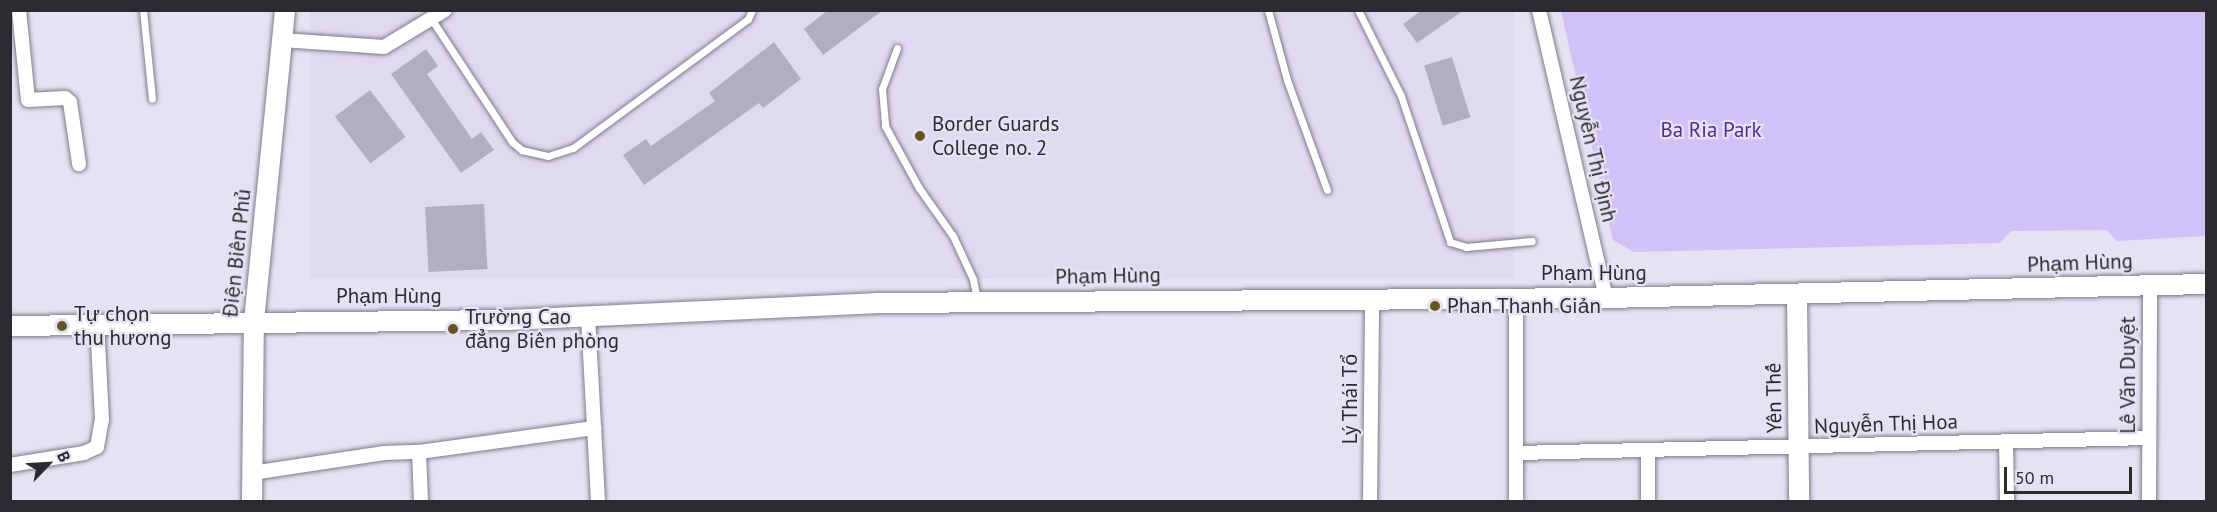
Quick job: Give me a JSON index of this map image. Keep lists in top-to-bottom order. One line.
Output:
{"streets":{"street":["Nguyễn Thị Định","Điện Biên Phủ","Phạm Hùng","Lê Văn Duyệt","Yên Thế","Lý Thái Tổ","Nguyễn Thị Hoa"]},"crossings":[["Nguyễn Thị Định","Phạm Hùng"],["Điện Biên Phủ","Phạm Hùng"],["Phạm Hùng","Lê Văn Duyệt"],["Phạm Hùng","Yên Thế"],["Phạm Hùng","Lý Thái Tổ"],["Lê Văn Duyệt","Nguyễn Thị Hoa"],["Yên Thế","Nguyễn Thị Hoa"]],"parks":["Ba Ria Park"],"places":["Border Guards College no. 2","Phan Thanh Giản","Tự chọn thu hương","Trường Cao đẳng Biên phòng"],"scale_bar":"50 m","north":"top right"}
